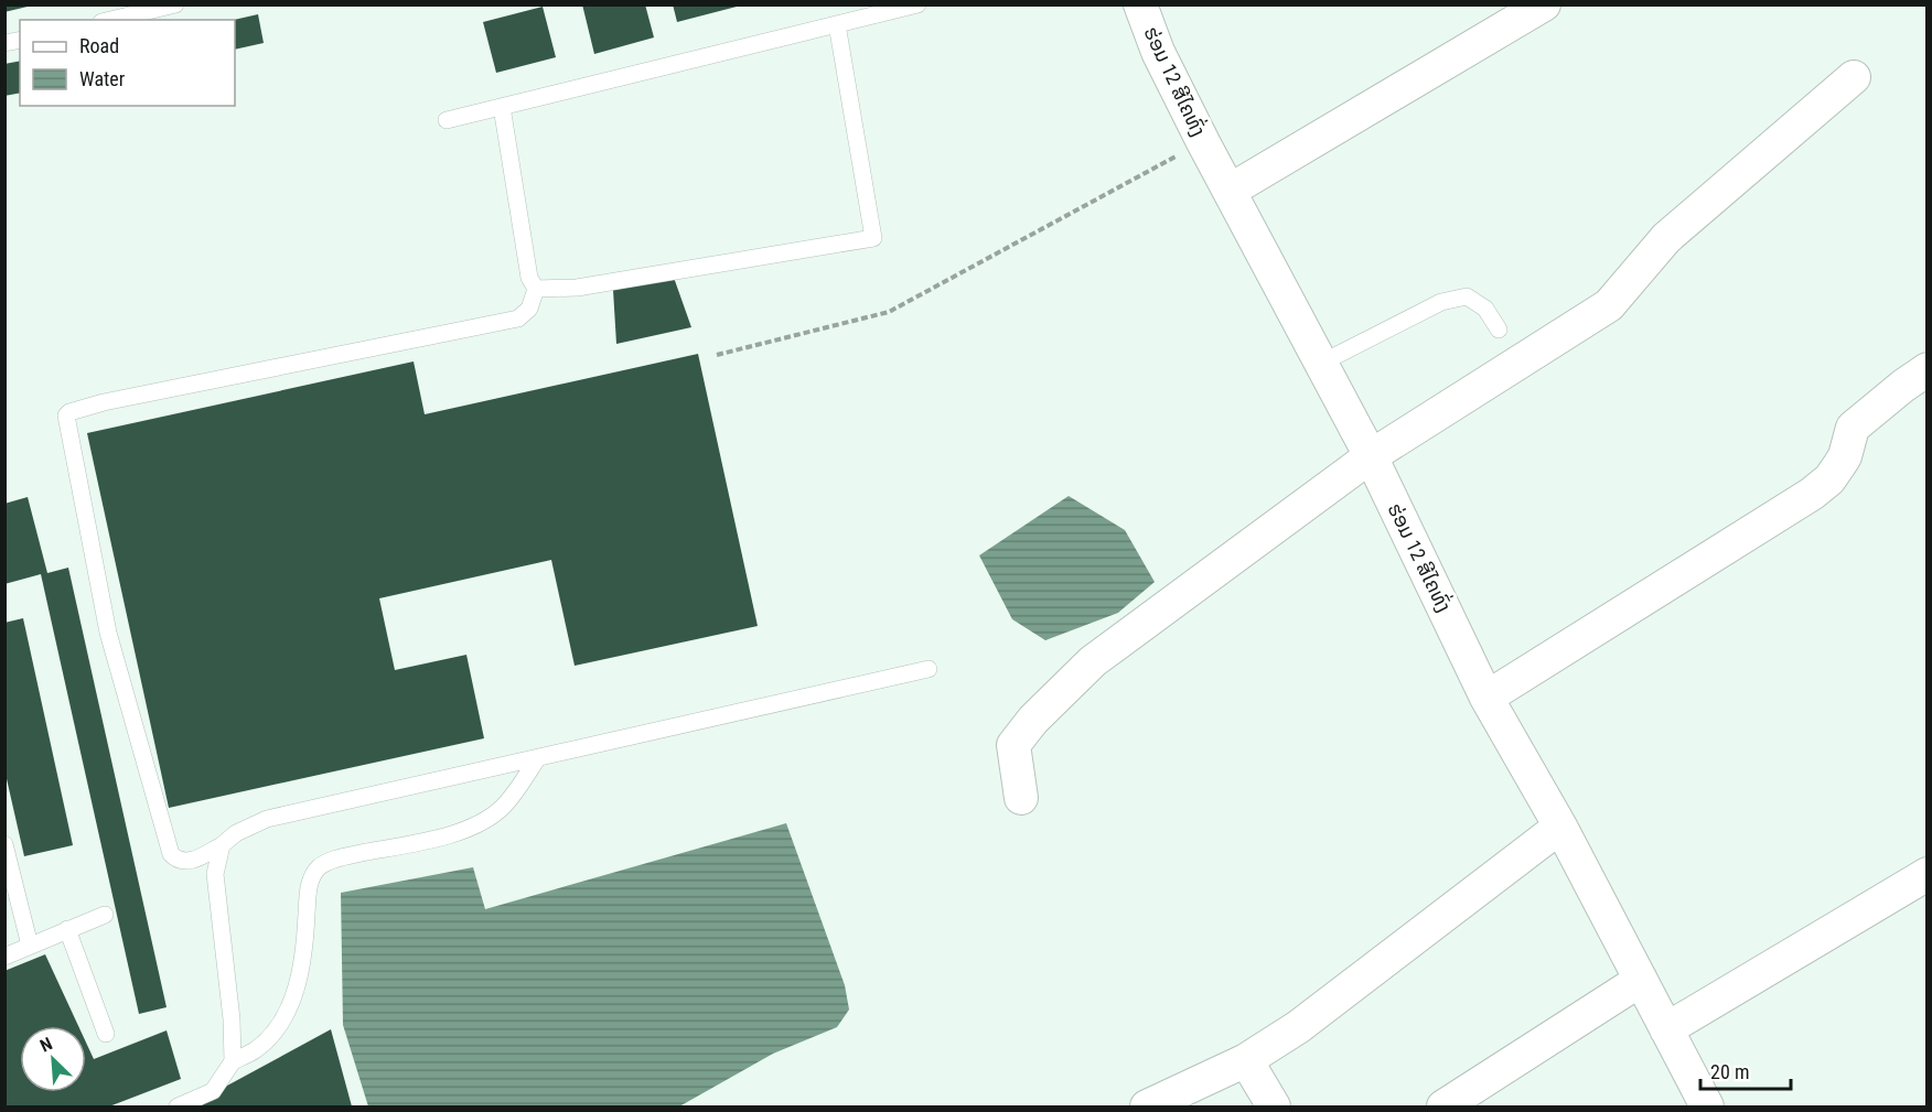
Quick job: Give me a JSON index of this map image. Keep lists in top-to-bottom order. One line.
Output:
{"streets":{"street":["ຮ່ອມ 12 ສີໄຄທົ່ງ"]},"legend":["Road","Water"],"scale_bar":"20 m","north":"top left"}
